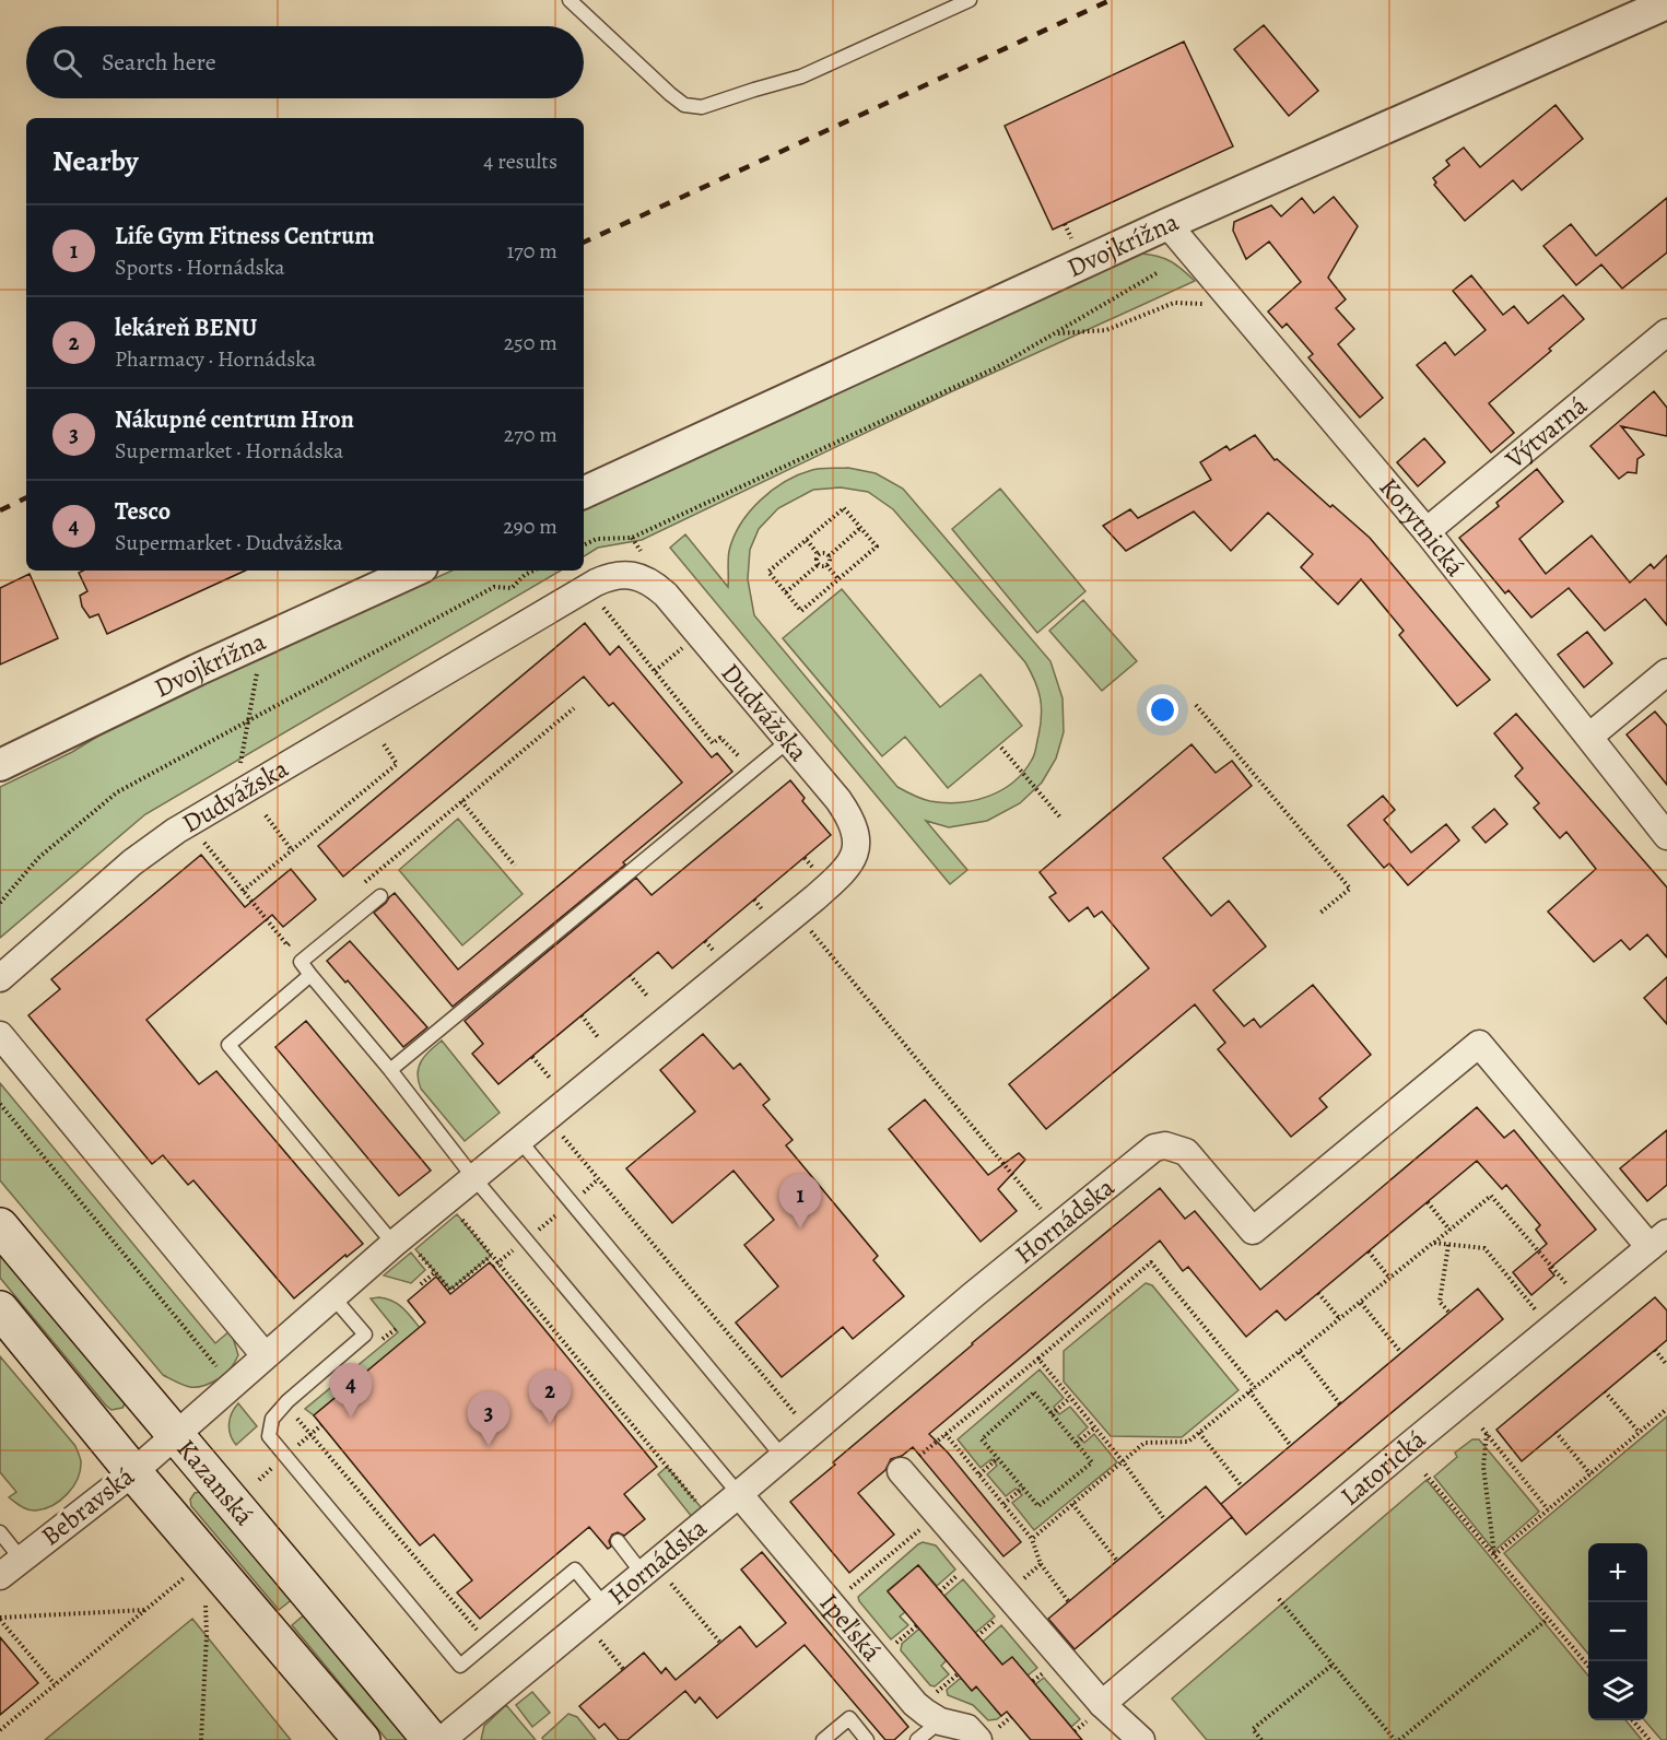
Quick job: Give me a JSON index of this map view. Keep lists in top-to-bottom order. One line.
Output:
{"streets":{"main road":["Kazanská"],"street":["Dvojkrížna","Výtvarná","Korytnická","Dudvážska","Hornádska","Latorická","Bebravská","Ipeľská"]},"crossings":[["Dvojkrížna","Korytnická"],["Výtvarná","Korytnická"],["Dudvážska","Kazanská"],["Dudvážska","Bebravská"],["Hornádska","Latorická"],["Hornádska","Ipeľská"],["Kazanská","Bebravská"]],"page":{"search":"Search here","heading":["Nearby","4 results"],"list":[{"mark":"1","name":"Life Gym Fitness Centrum","note":"Sports · Hornádska","value":"170 m"},{"mark":"2","name":"lekáreň BENU","note":"Pharmacy · Hornádska","value":"250 m"},{"mark":"3","name":"Nákupné centrum Hron","note":"Supermarket · Hornádska","value":"270 m"},{"mark":"4","name":"Tesco","note":"Supermarket · Dudvážska","value":"290 m"}],"pins":["1","4","2","3"],"map_buttons":["+","−"]}}
